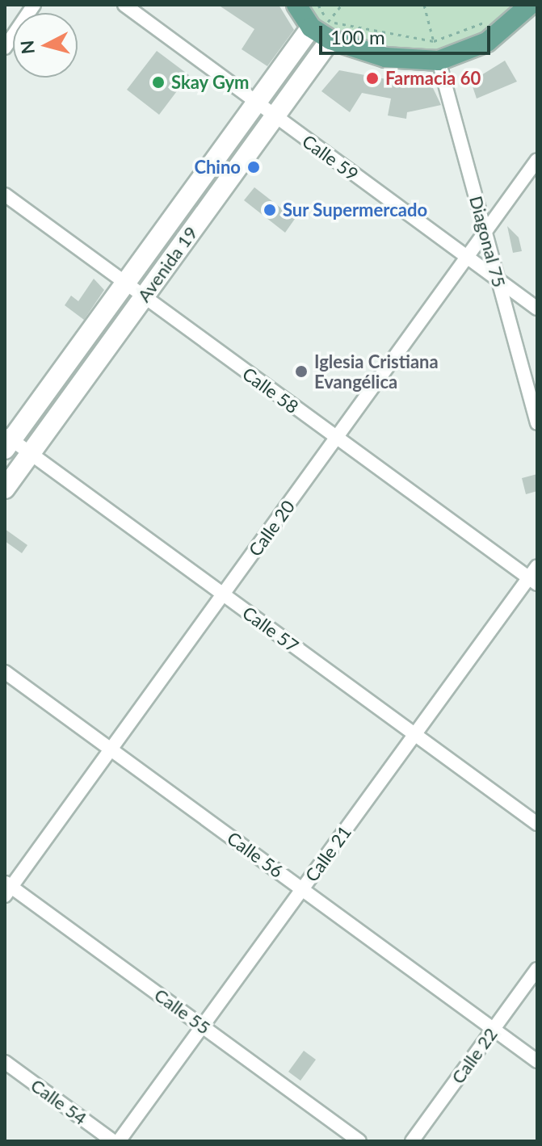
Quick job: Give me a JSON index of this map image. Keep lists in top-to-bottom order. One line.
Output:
{"streets":{"main road":["Avenida 19"],"street":["Calle 59","Diagonal 75","Calle 58","Calle 20","Calle 57","Calle 21","Calle 56","Calle 55","Calle 22","Calle 54"]},"crossings":[["Calle 59","Diagonal 75"],["Calle 59","Avenida 19"],["Calle 59","Calle 20"],["Diagonal 75","Calle 20"],["Avenida 19","Calle 58"],["Avenida 19","Calle 57"],["Calle 58","Calle 20"],["Calle 58","Calle 21"],["Calle 20","Calle 57"],["Calle 20","Calle 56"],["Calle 20","Calle 55"],["Calle 57","Calle 21"],["Calle 21","Calle 56"],["Calle 21","Calle 55"],["Calle 56","Calle 22"]],"places":["Farmacia 60","Skay Gym","Chino","Sur Supermercado","Iglesia Cristiana Evangélica"],"scale_bar":"100 m","north":"left"}
